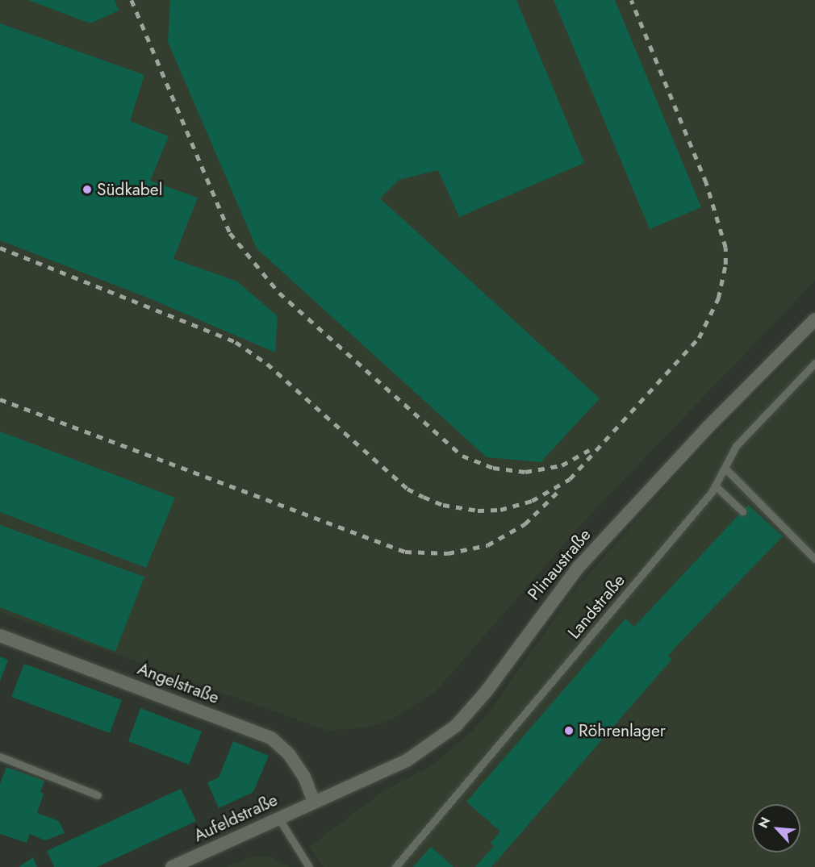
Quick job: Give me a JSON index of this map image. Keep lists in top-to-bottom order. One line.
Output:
{"streets":{"street":["Plinaustraße","Angelstraße","Aufeldstraße"],"lane":["Landstraße"]},"crossings":[["Plinaustraße","Angelstraße"],["Plinaustraße","Aufeldstraße"],["Angelstraße","Aufeldstraße"]],"places":["Südkabel","Röhrenlager"],"north":"top left"}
